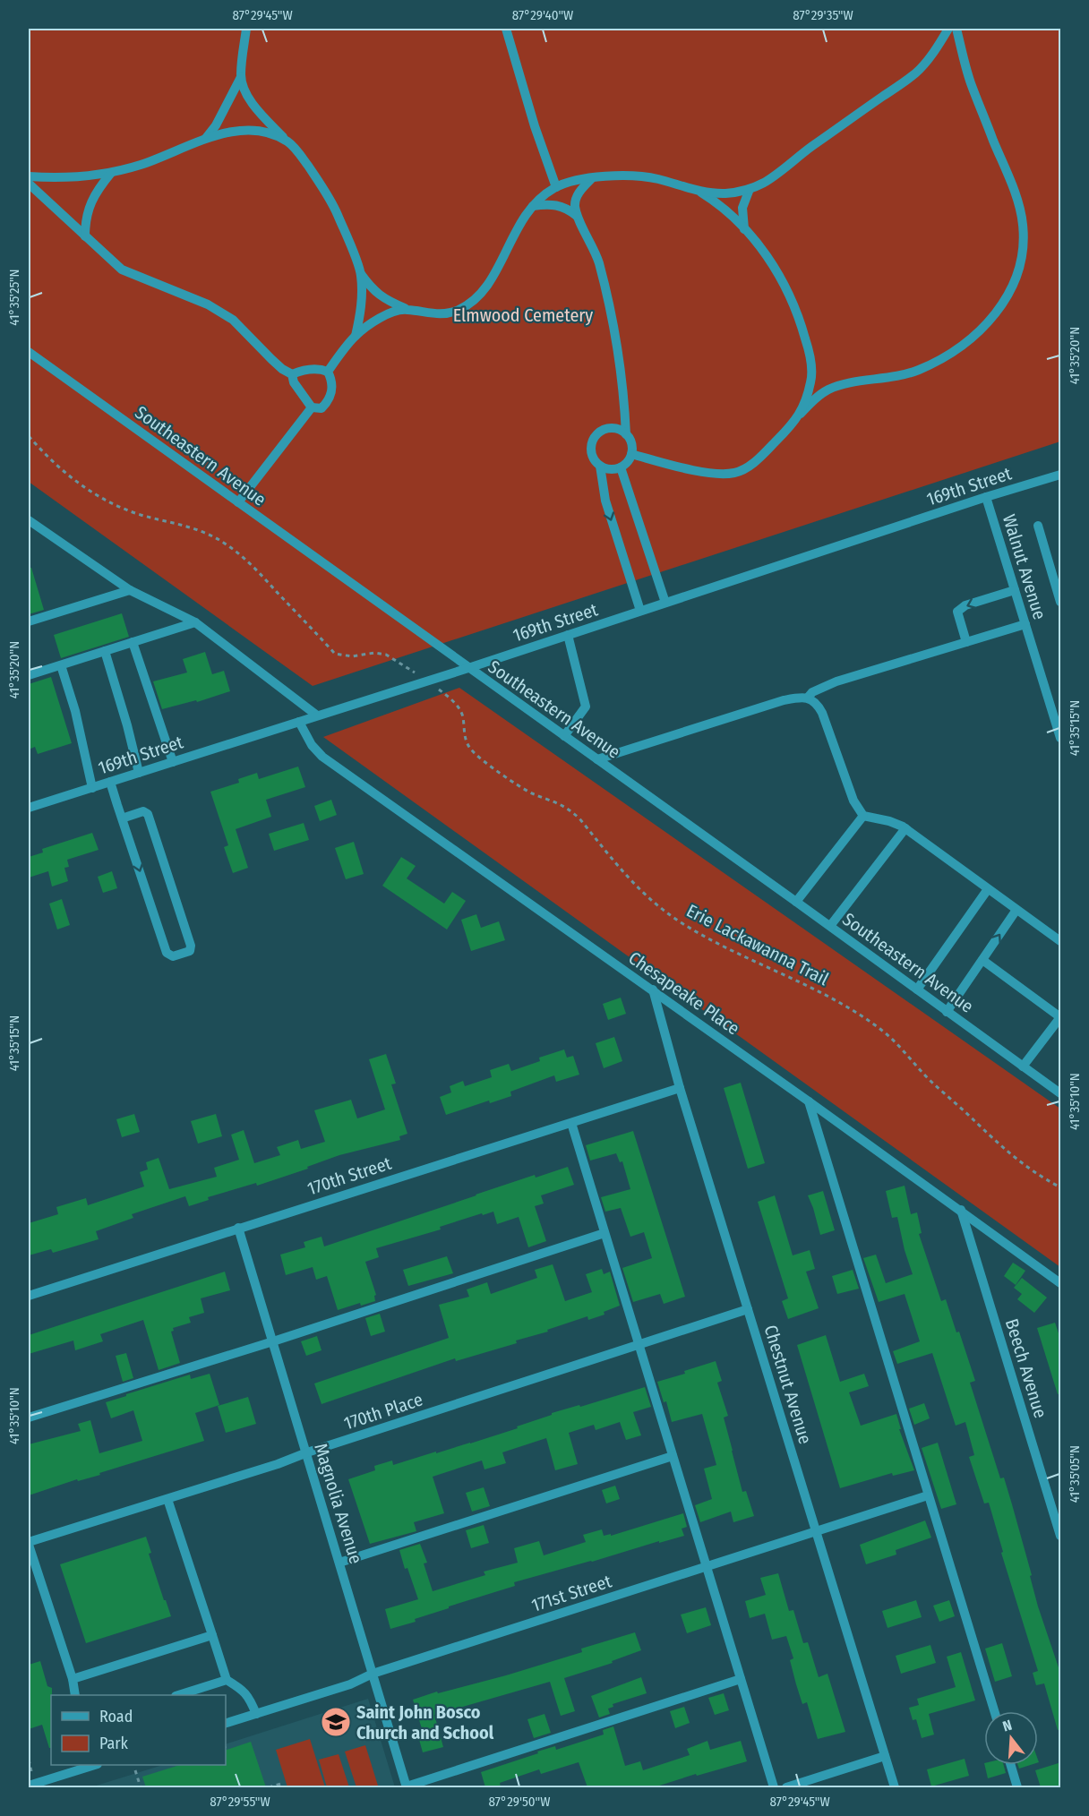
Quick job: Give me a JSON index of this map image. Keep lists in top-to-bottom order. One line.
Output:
{"streets":{"street":["Southeastern Avenue","169th Street","Walnut Avenue","Chesapeake Place","170th Street","Beech Avenue","Chestnut Avenue","170th Place","Magnolia Avenue","171st Street"],"path":["Erie Lackawanna Trail"]},"crossings":[["Southeastern Avenue","169th Street"],["169th Street","Walnut Avenue"],["169th Street","Chesapeake Place"],["Chesapeake Place","Beech Avenue"],["Chesapeake Place","Chestnut Avenue"],["170th Street","Chestnut Avenue"],["170th Street","Magnolia Avenue"],["Chestnut Avenue","170th Place"],["Chestnut Avenue","171st Street"],["170th Place","Magnolia Avenue"],["Magnolia Avenue","171st Street"]],"parks":["Elmwood Cemetery"],"places":{"school or university":["Saint John Bosco Church and School"]},"legend":["Road","Park"],"north":"top","coordinates":["87°29'45\"W","87°29'40\"W","87°29'35\"W","41°35'25\"N","41°35'20\"N","41°35'15\"N","41°35'10\"N","41°35'05\"N","87°29'55\"W","87°29'50\"W"]}
